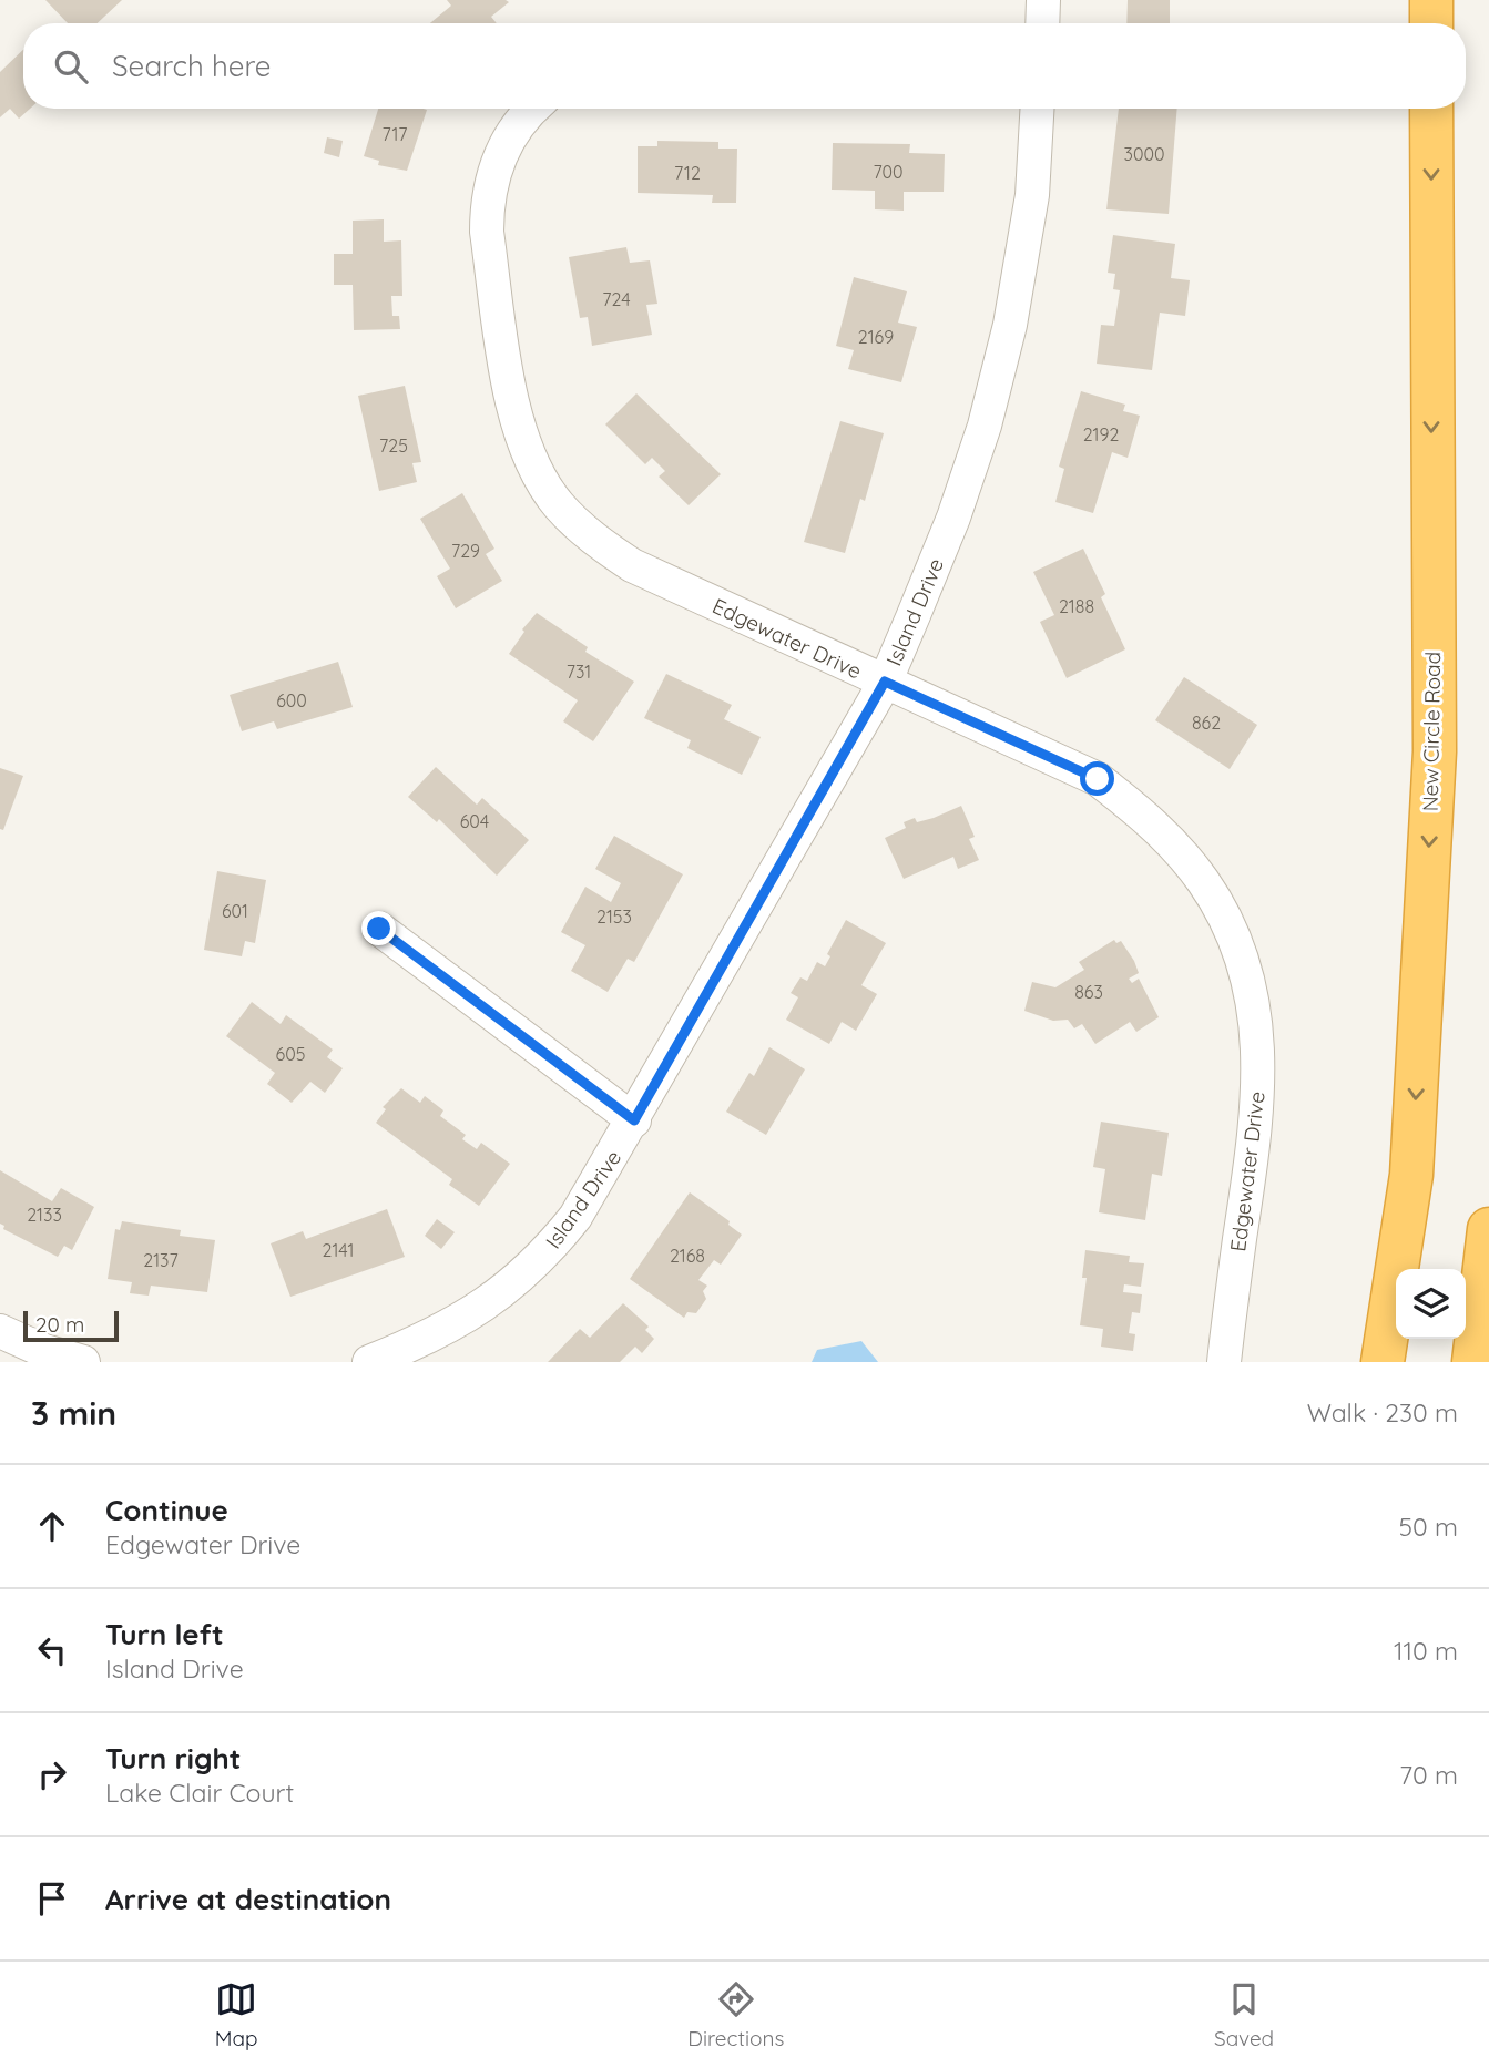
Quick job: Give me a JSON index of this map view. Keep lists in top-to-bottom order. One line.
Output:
{"streets":{"highway":["New Circle Road"],"street":["Island Drive","Edgewater Drive"]},"crossings":[["Island Drive","Edgewater Drive"]],"one_way":["New Circle Road"],"house_numbers":["717","3000","700","712","724","2169","2192","725","729","2188","731","600","862","604","601","2153","863","605","2133","2141","2168","2137"],"scale_bar":"20 m","page":{"search":"Search here","scale":"20 m","heading":["3 min","Walk · 230 m"],"list":[["Continue","Edgewater Drive","50 m"],["Turn left","Island Drive","110 m"],["Turn right","Lake Clair Court","70 m"],"Arrive at destination"],"nav":["Map","Directions","Saved"]}}
